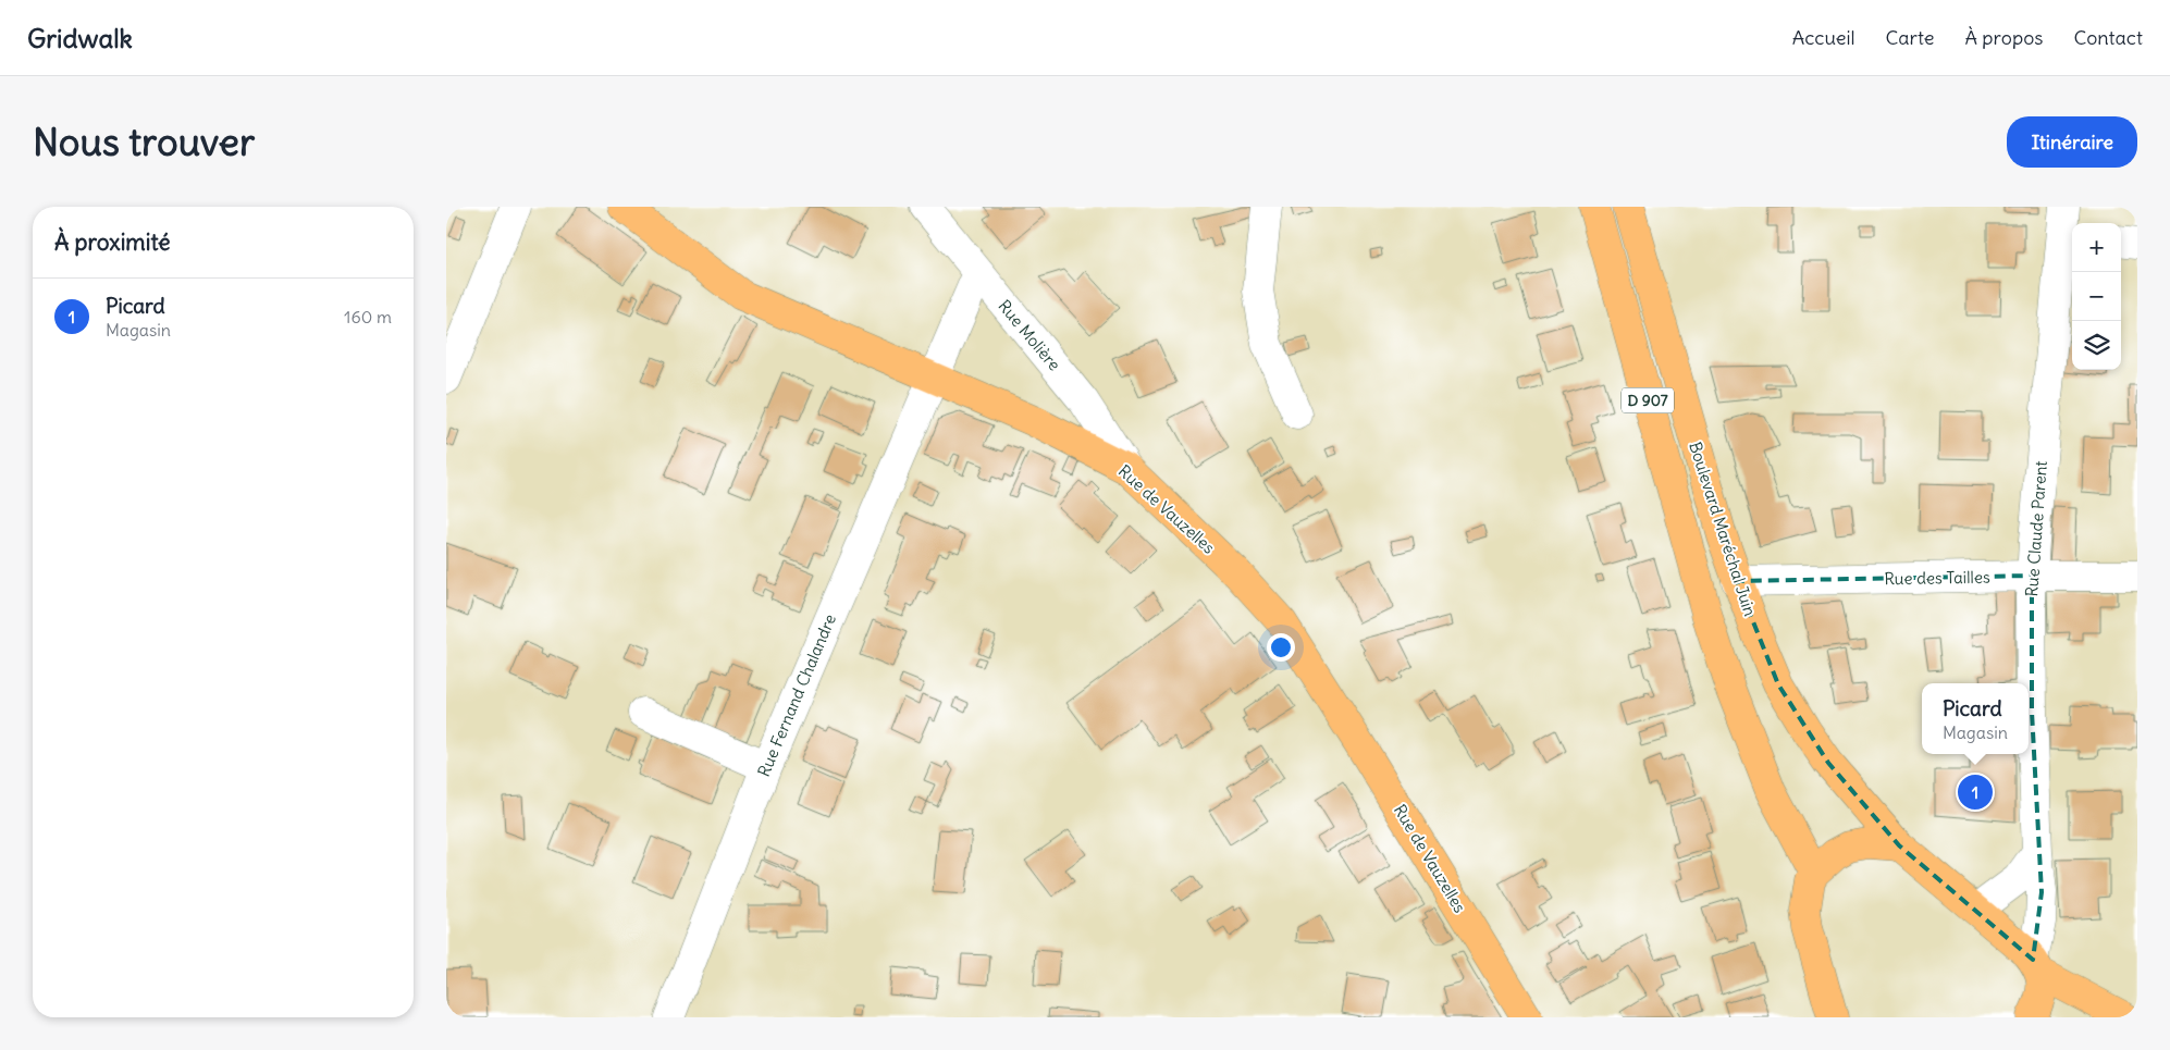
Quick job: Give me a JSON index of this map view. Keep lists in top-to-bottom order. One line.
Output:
{"streets":{"main road":["D 907","Rue de Vauzelles","Boulevard Maréchal Juin"],"street":["Rue Molière","Rue Claude Parent","Rue des Tailles","Rue Fernand Chalandre"]},"crossings":[["Rue Molière","Rue de Vauzelles"],["Rue Molière","Rue Fernand Chalandre"],["Rue de Vauzelles","Rue Fernand Chalandre"],["Boulevard Maréchal Juin","Rue Claude Parent"],["Boulevard Maréchal Juin","Rue des Tailles"],["Rue Claude Parent","Rue des Tailles"]],"page":{"header":"Gridwalk","nav":["Accueil","Carte","À propos","Contact"],"buttons":"Itinéraire","title":"Nous trouver","heading":"À proximité","map_buttons":["+","−"],"list":[{"mark":"1","name":"Picard","note":"Magasin","value":"160 m"}],"popup":["Picard","Magasin"],"pins":"1"}}
